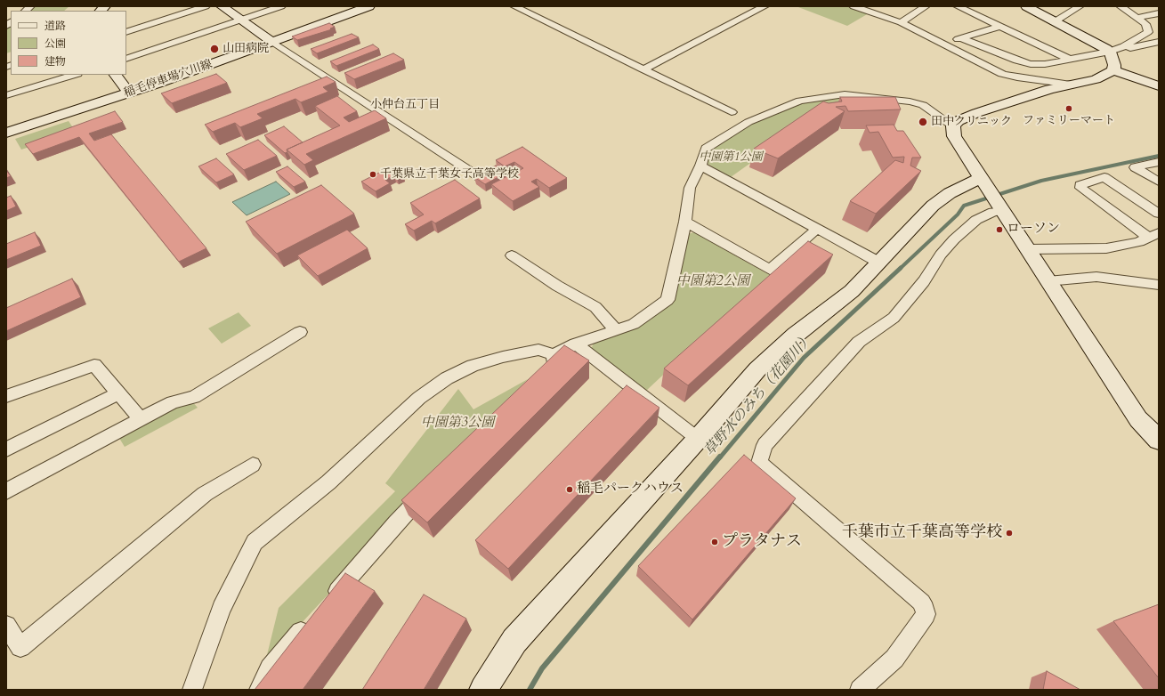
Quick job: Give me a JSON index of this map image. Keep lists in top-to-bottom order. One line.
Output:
{"streets":{"street":["稲毛停車場穴川線"]},"districts":["小仲台五丁目"],"water":["草野水のみち（花園川）"],"parks":["中園第1公園","中園第2公園","中園第3公園"],"places":["山田病院","ファミリーマート","田中クリニック","千葉県立千葉女子高等学校","ローソン","稲毛パークハウス","千葉市立千葉高等学校","プラタナス"],"legend":["道路","公園","建物"]}
